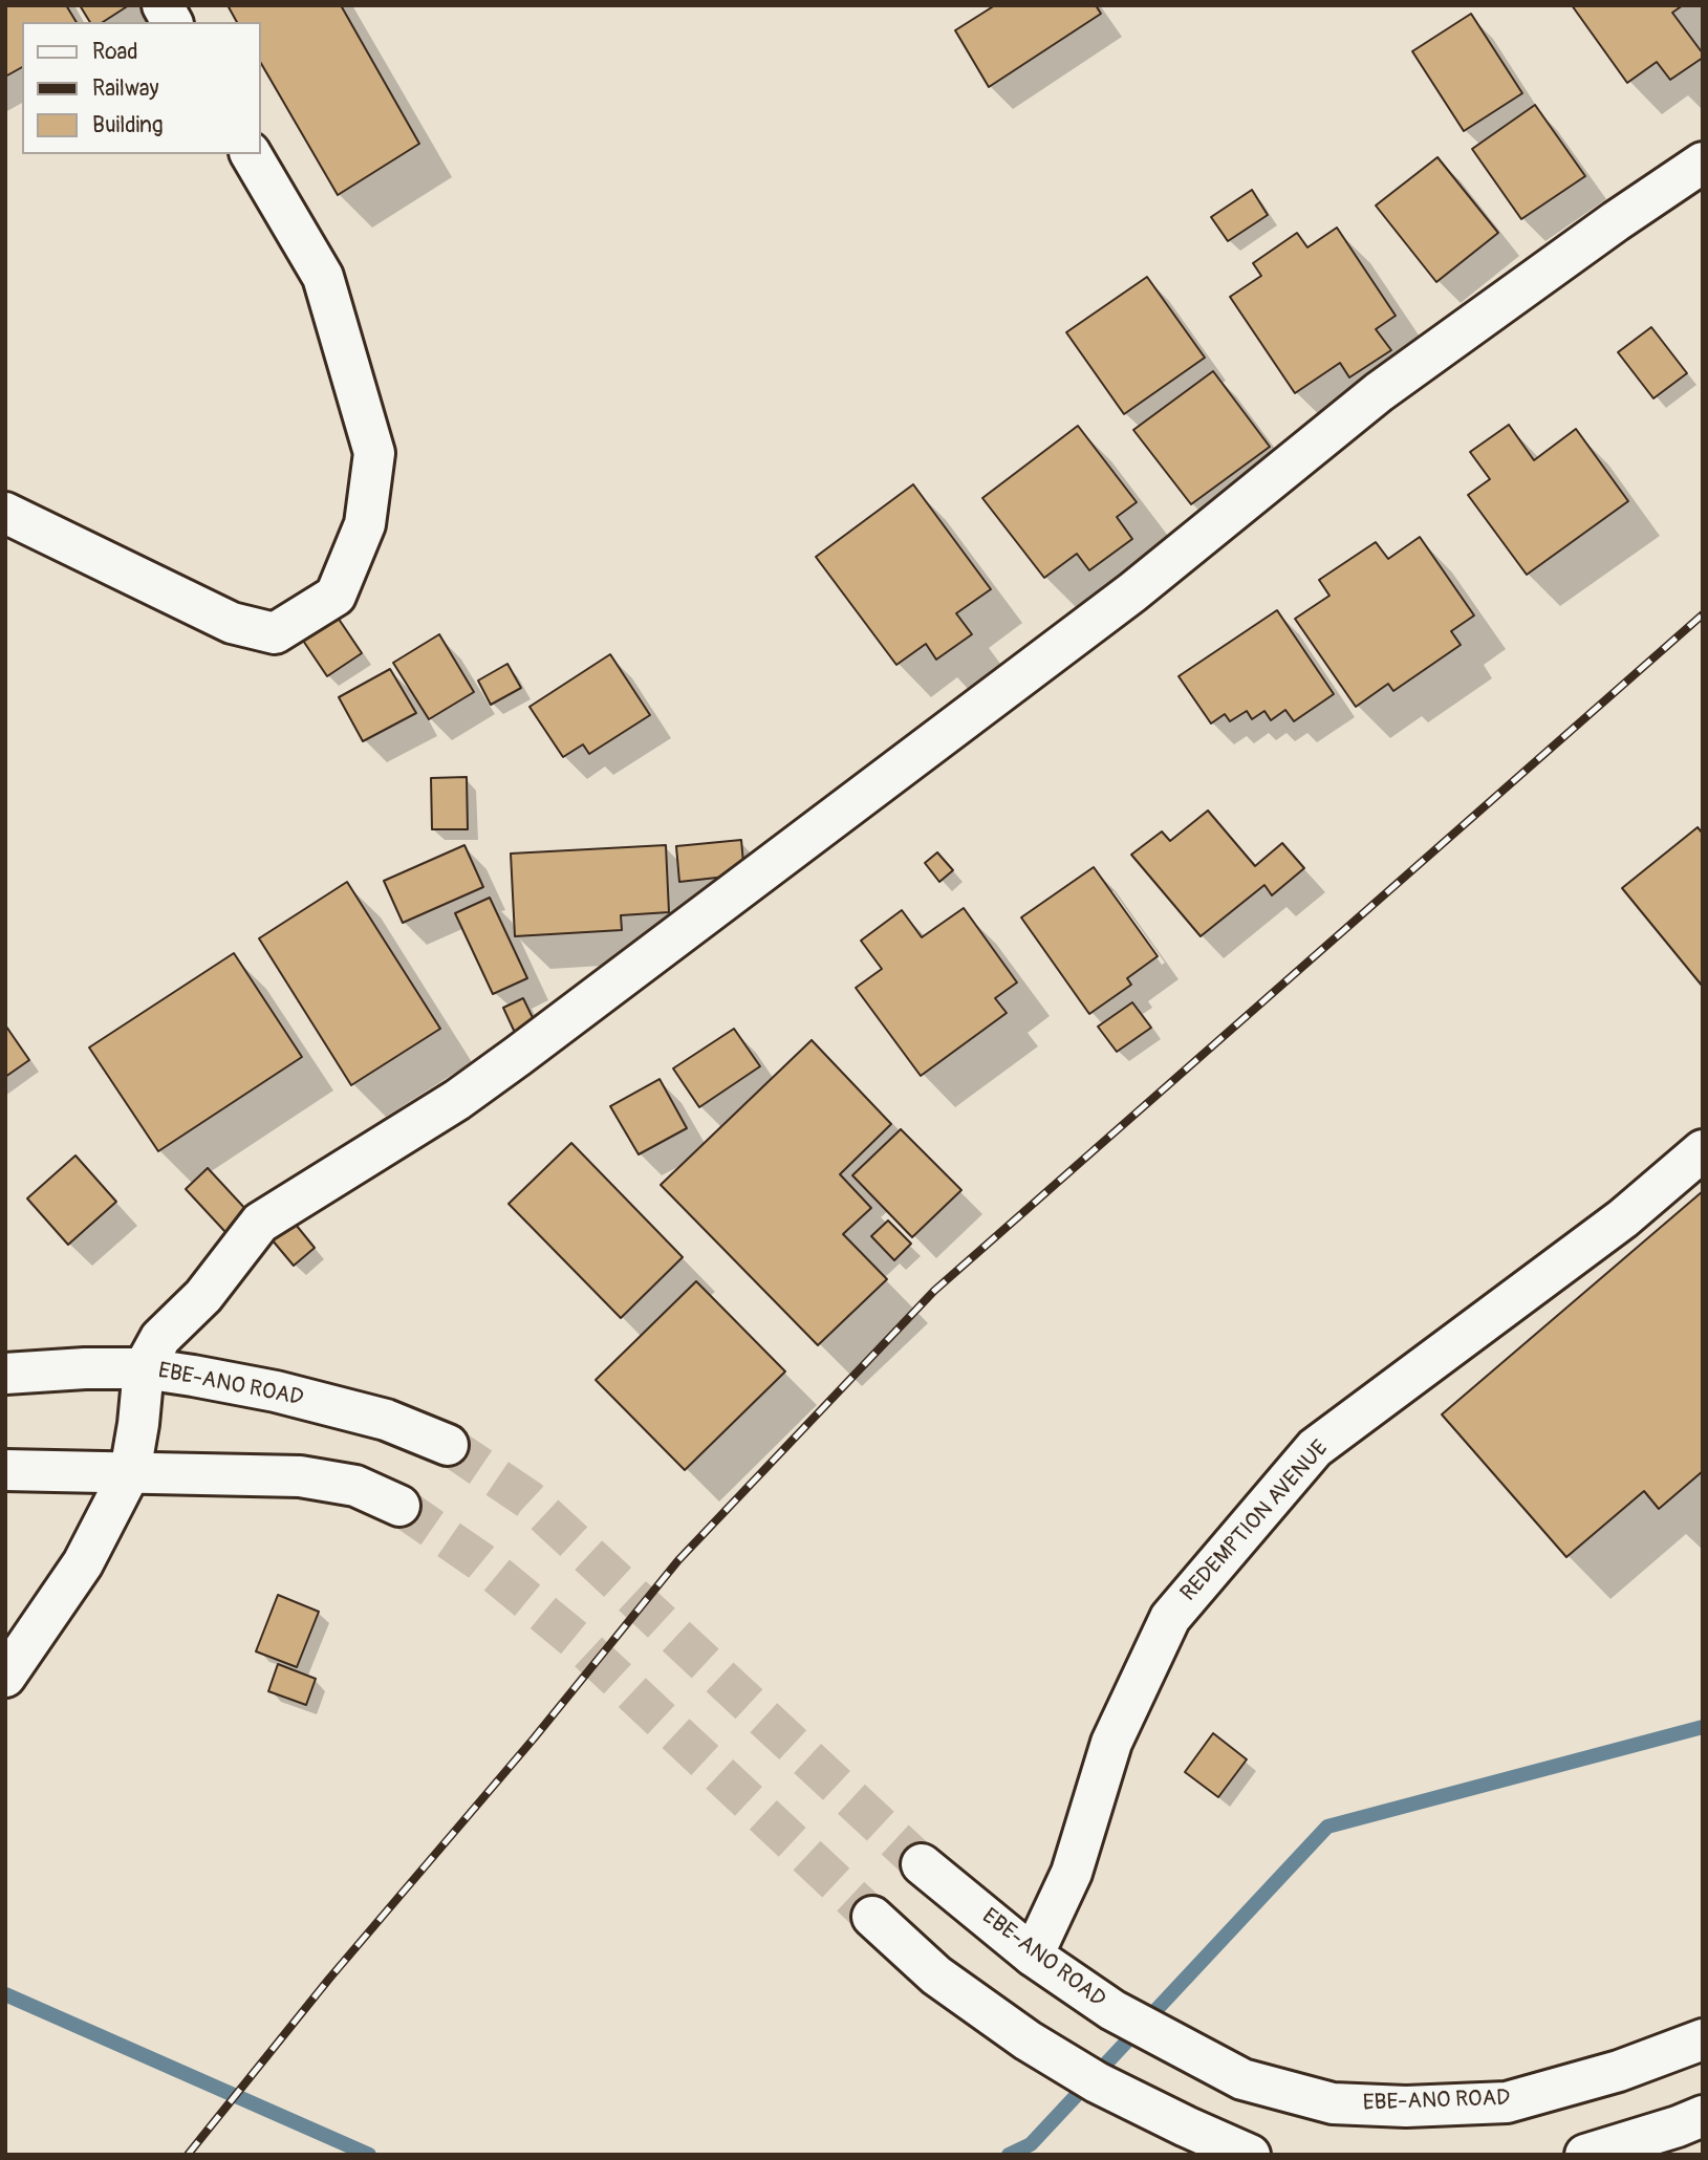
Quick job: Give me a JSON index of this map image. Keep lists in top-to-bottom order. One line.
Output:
{"streets":{"street":["EBE-ANO ROAD","REDEMPTION AVENUE"]},"crossings":[["EBE-ANO ROAD","REDEMPTION AVENUE"]],"legend":["Road","Railway","Building"]}
